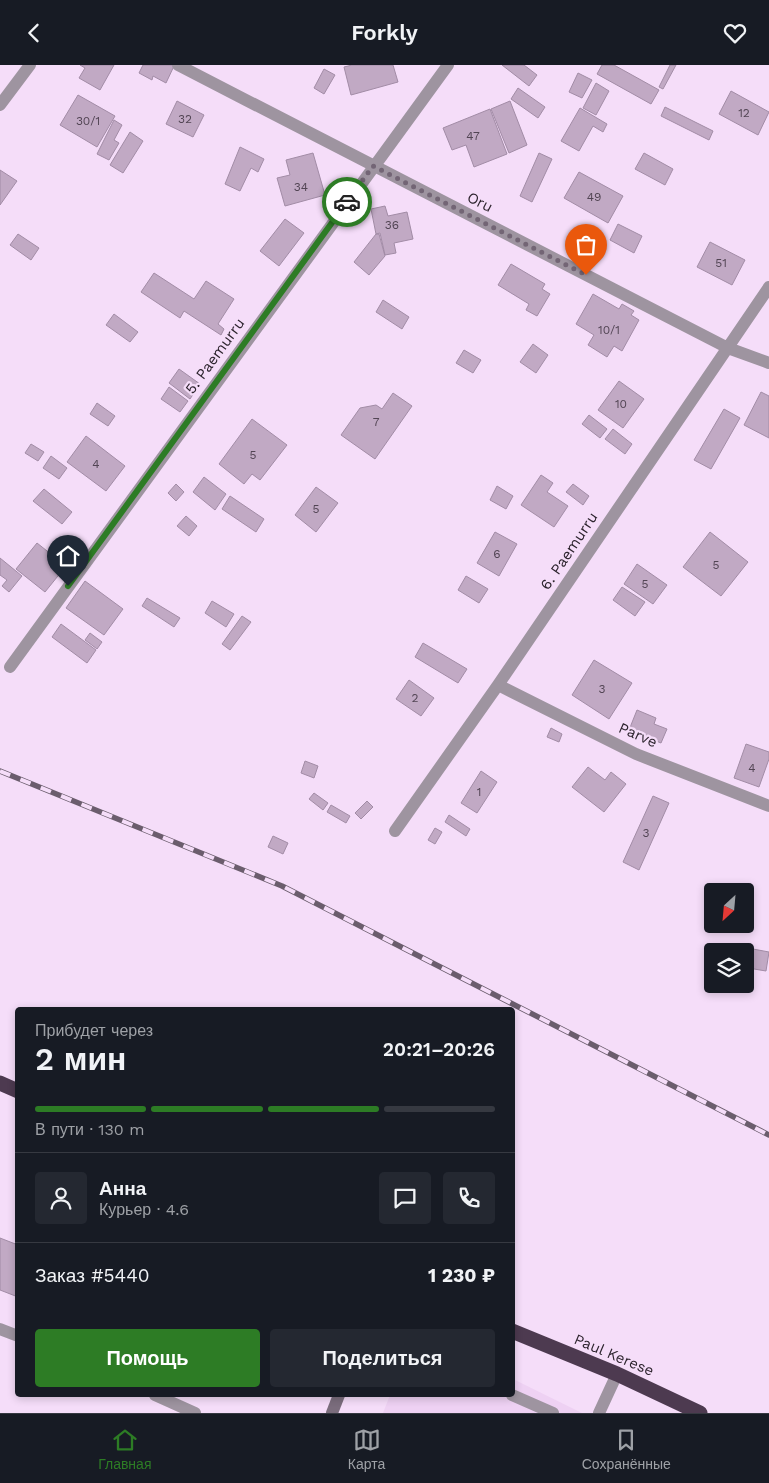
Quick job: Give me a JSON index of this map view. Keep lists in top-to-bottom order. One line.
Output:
{"streets":{"highway":["Paul Kerese"],"street":["Oru","5. Paemurru","6. Paemurru","Parve"]},"crossings":[["Oru","5. Paemurru"],["Oru","6. Paemurru"],["6. Paemurru","Parve"]],"house_numbers":["12","32","30/1","47","34","49","36","51","10/1","10","7","5","4","5","6","5","5","3","2","4","1","3"],"north":"bottom left","page":{"header":"Forkly","heading":["2 мин","Прибудет через","20:21–20:26"],"panel":["Анна","Курьер · 4.6","Заказ #5440","1 230 ₽"],"bar":"В пути · 130 m","buttons":["Помощь","Поделиться"],"tabs":["Главная","Карта","Сохранённые"]}}
